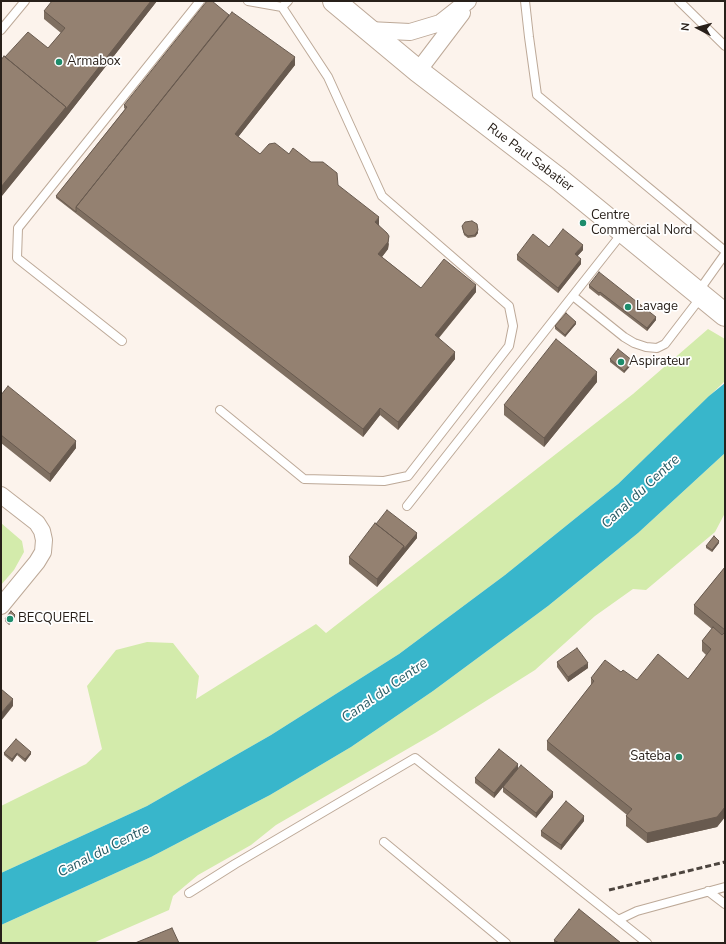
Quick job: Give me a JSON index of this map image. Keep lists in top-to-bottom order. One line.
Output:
{"streets":{"main road":["Rue Paul Sabatier"]},"water":["Canal du Centre"],"places":["Armabox","Centre Commercial Nord","Lavage","Aspirateur","BECQUEREL","Sateba"],"north":"left"}
